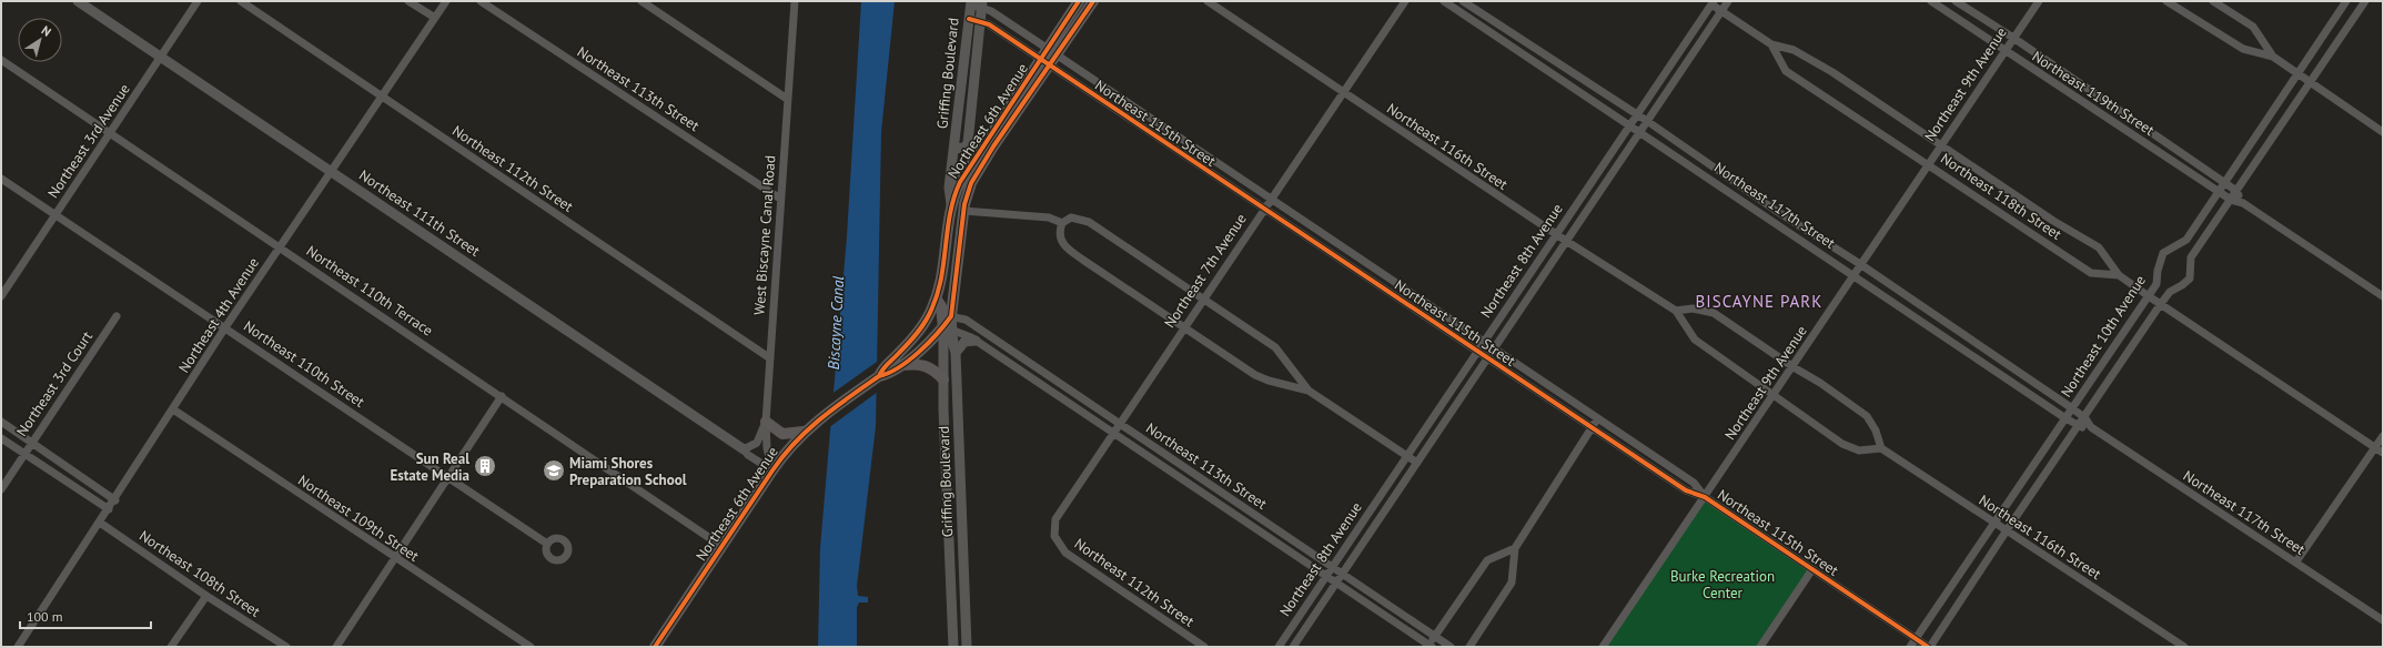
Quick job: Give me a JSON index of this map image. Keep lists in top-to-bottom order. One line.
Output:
{"streets":{"main road":["Griffing Boulevard","Northeast 6th Avenue"],"street":["Northeast 9th Avenue","Northeast 113th Street","Northeast 119th Street","Northeast 115th Street","Northeast 3rd Avenue","Northeast 116th Street","Northeast 112th Street","Northeast 118th Street","Northeast 117th Street","Northeast 111th Street","West Biscayne Canal Road","Northeast 8th Avenue","Northeast 7th Avenue","Northeast 110th Terrace","Northeast 4th Avenue","Northeast 10th Avenue","Northeast 110th Street","Northeast 3rd Court","Northeast 109th Street","Northeast 108th Street"]},"crossings":[["Griffing Boulevard","Northeast 113th Street"],["Griffing Boulevard","Northeast 6th Avenue"],["Griffing Boulevard","Northeast 115th Street"],["Northeast 9th Avenue","Northeast 119th Street"],["Northeast 9th Avenue","Northeast 115th Street"],["Northeast 9th Avenue","Northeast 116th Street"],["Northeast 9th Avenue","Northeast 118th Street"],["Northeast 9th Avenue","Northeast 117th Street"],["Northeast 113th Street","Northeast 6th Avenue"],["Northeast 113th Street","West Biscayne Canal Road"],["Northeast 113th Street","Northeast 8th Avenue"],["Northeast 113th Street","Northeast 7th Avenue"],["Northeast 119th Street","Northeast 10th Avenue"],["Northeast 6th Avenue","Northeast 115th Street"],["Northeast 6th Avenue","West Biscayne Canal Road"],["Northeast 6th Avenue","Northeast 110th Terrace"],["Northeast 115th Street","Northeast 8th Avenue"],["Northeast 115th Street","Northeast 7th Avenue"],["Northeast 115th Street","Northeast 10th Avenue"],["Northeast 3rd Avenue","Northeast 111th Street"],["Northeast 3rd Avenue","Northeast 110th Terrace"],["Northeast 3rd Avenue","Northeast 110th Street"],["Northeast 116th Street","Northeast 8th Avenue"],["Northeast 116th Street","Northeast 7th Avenue"],["Northeast 116th Street","Northeast 10th Avenue"],["Northeast 112th Street","West Biscayne Canal Road"],["Northeast 112th Street","Northeast 7th Avenue"],["Northeast 112th Street","Northeast 4th Avenue"],["Northeast 118th Street","Northeast 8th Avenue"],["Northeast 118th Street","Northeast 10th Avenue"],["Northeast 117th Street","Northeast 8th Avenue"],["Northeast 117th Street","Northeast 10th Avenue"],["Northeast 111th Street","Northeast 4th Avenue"],["Northeast 110th Terrace","Northeast 4th Avenue"],["Northeast 4th Avenue","Northeast 110th Street"],["Northeast 4th Avenue","Northeast 109th Street"],["Northeast 4th Avenue","Northeast 108th Street"]],"districts":["BISCAYNE PARK"],"water":["Biscayne Canal"],"parks":["Burke Recreation Center"],"places":{"building":["Sun Real Estate Media"],"school or university":["Miami Shores Preparation School"]},"scale_bar":"100 m","north":"top right"}
